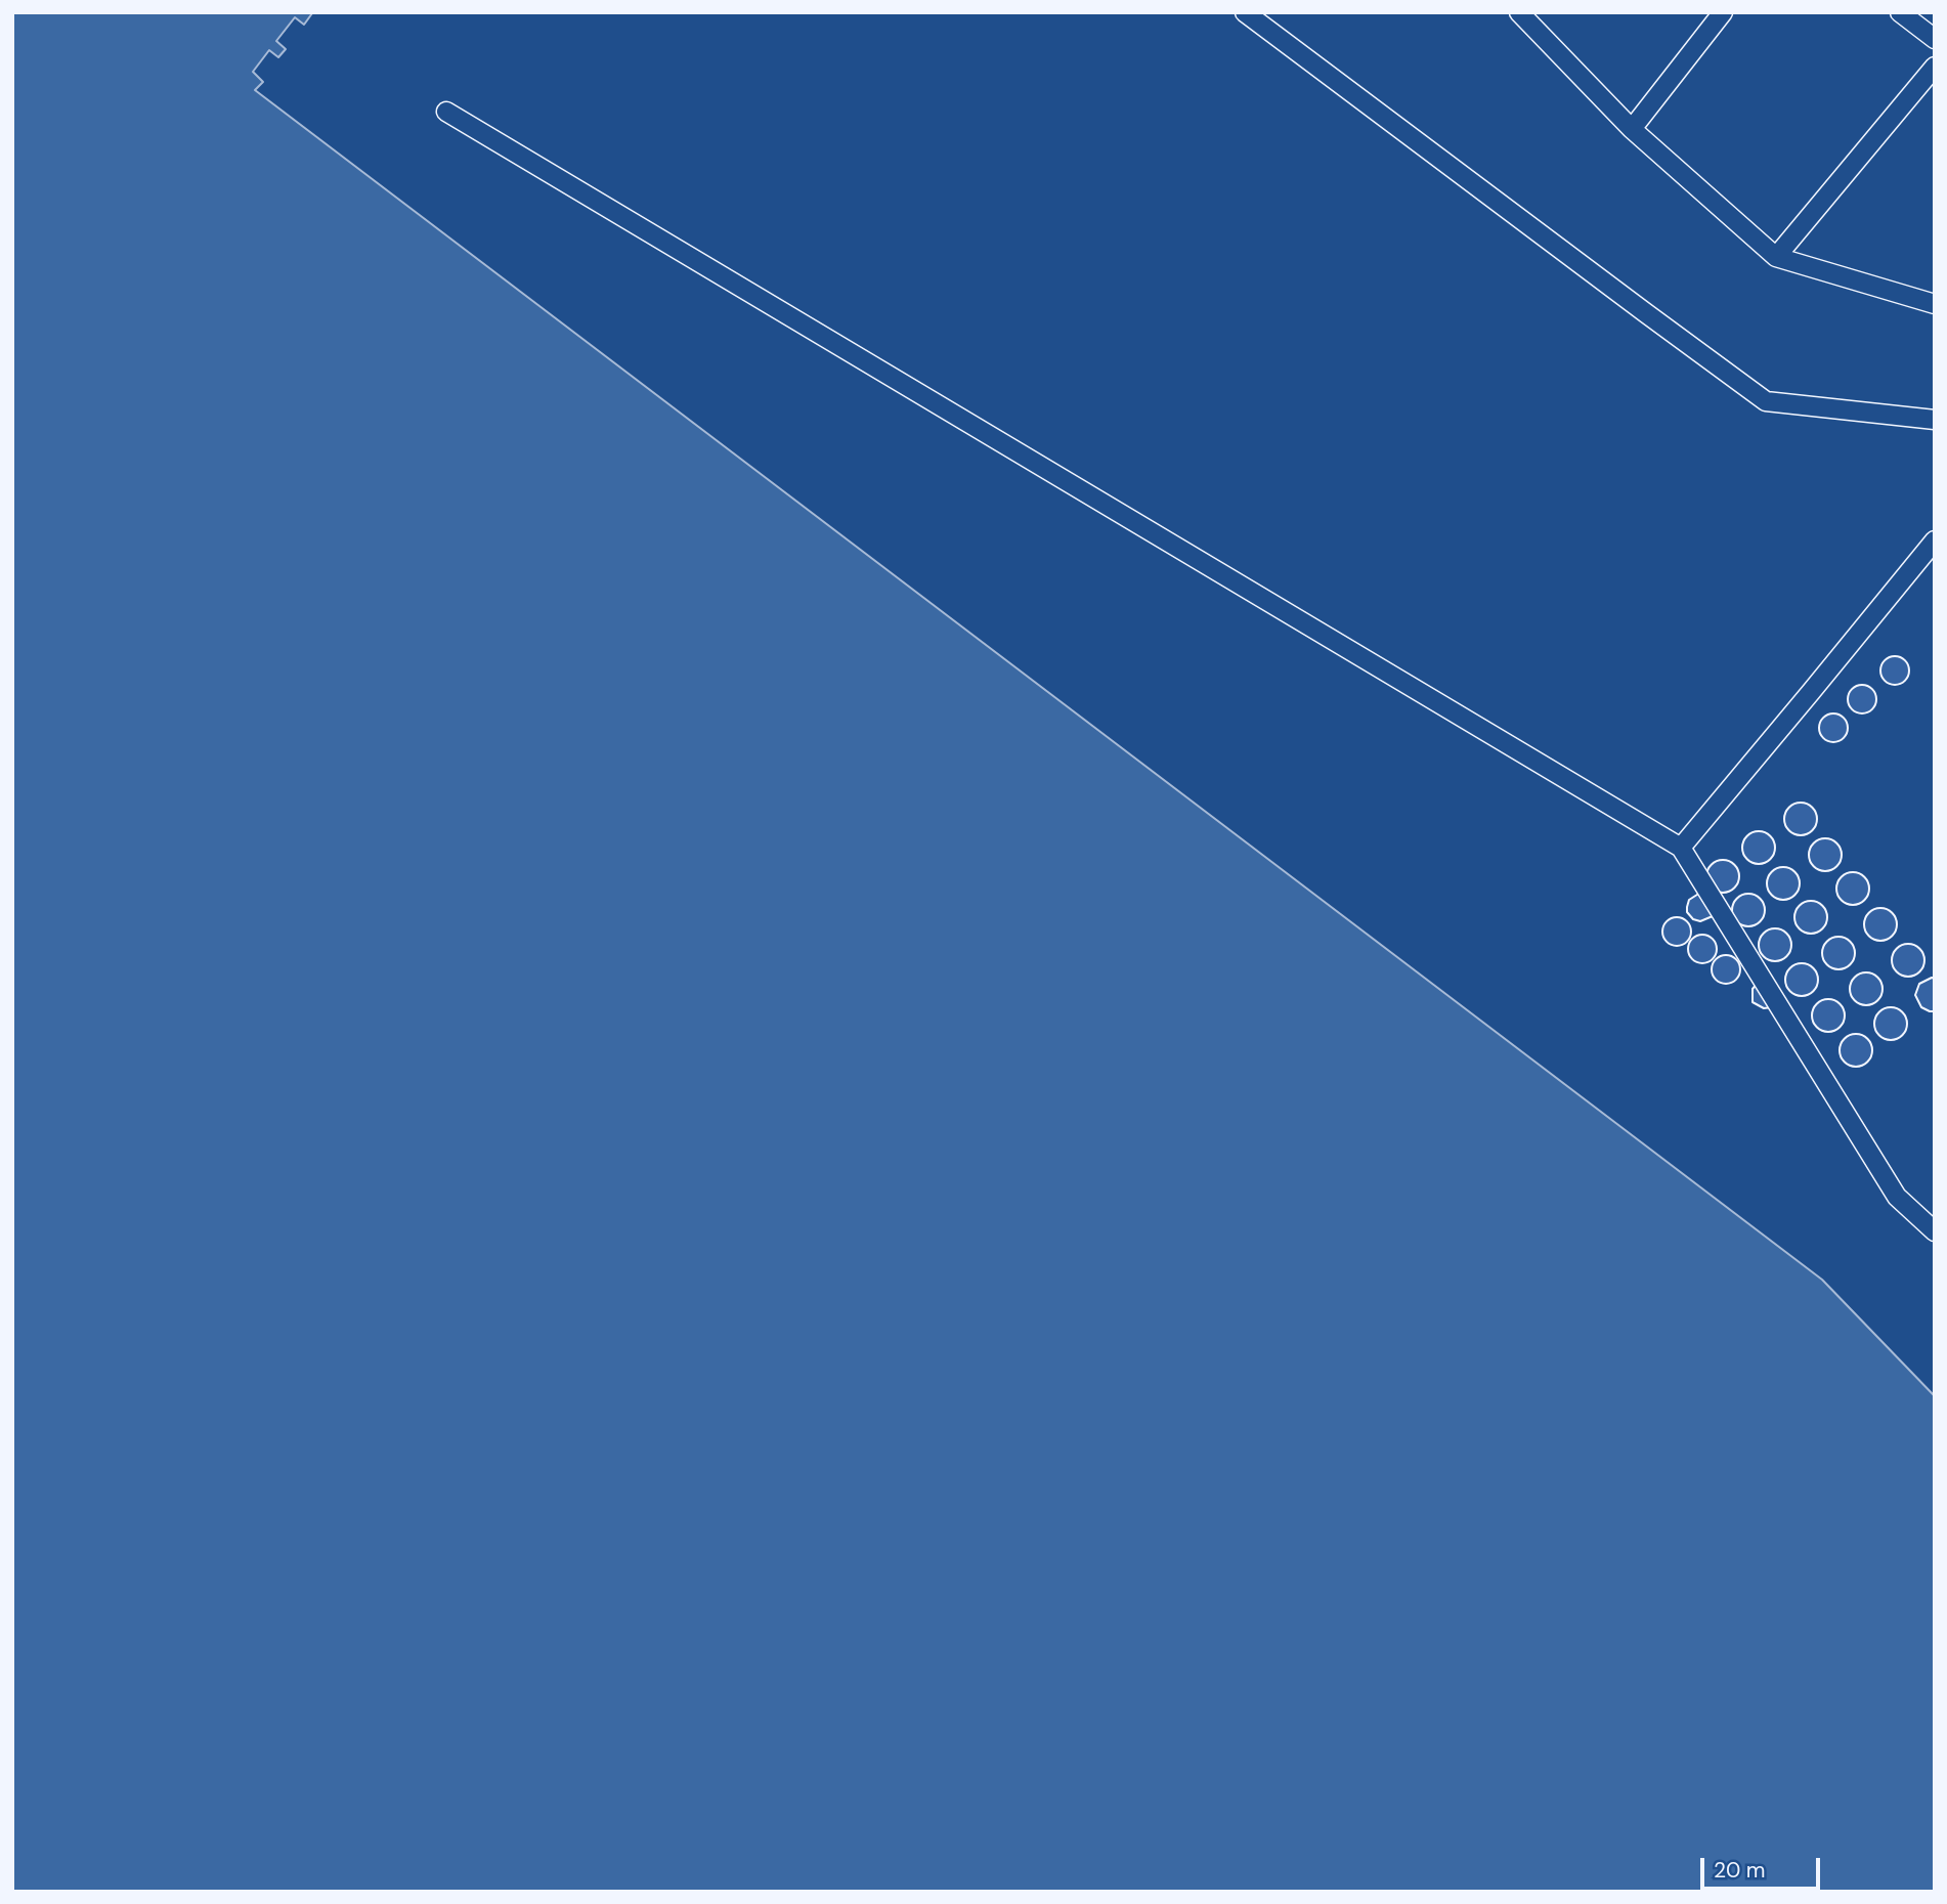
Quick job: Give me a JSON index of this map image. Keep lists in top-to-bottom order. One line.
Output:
{"scale_bar":"20 m"}
